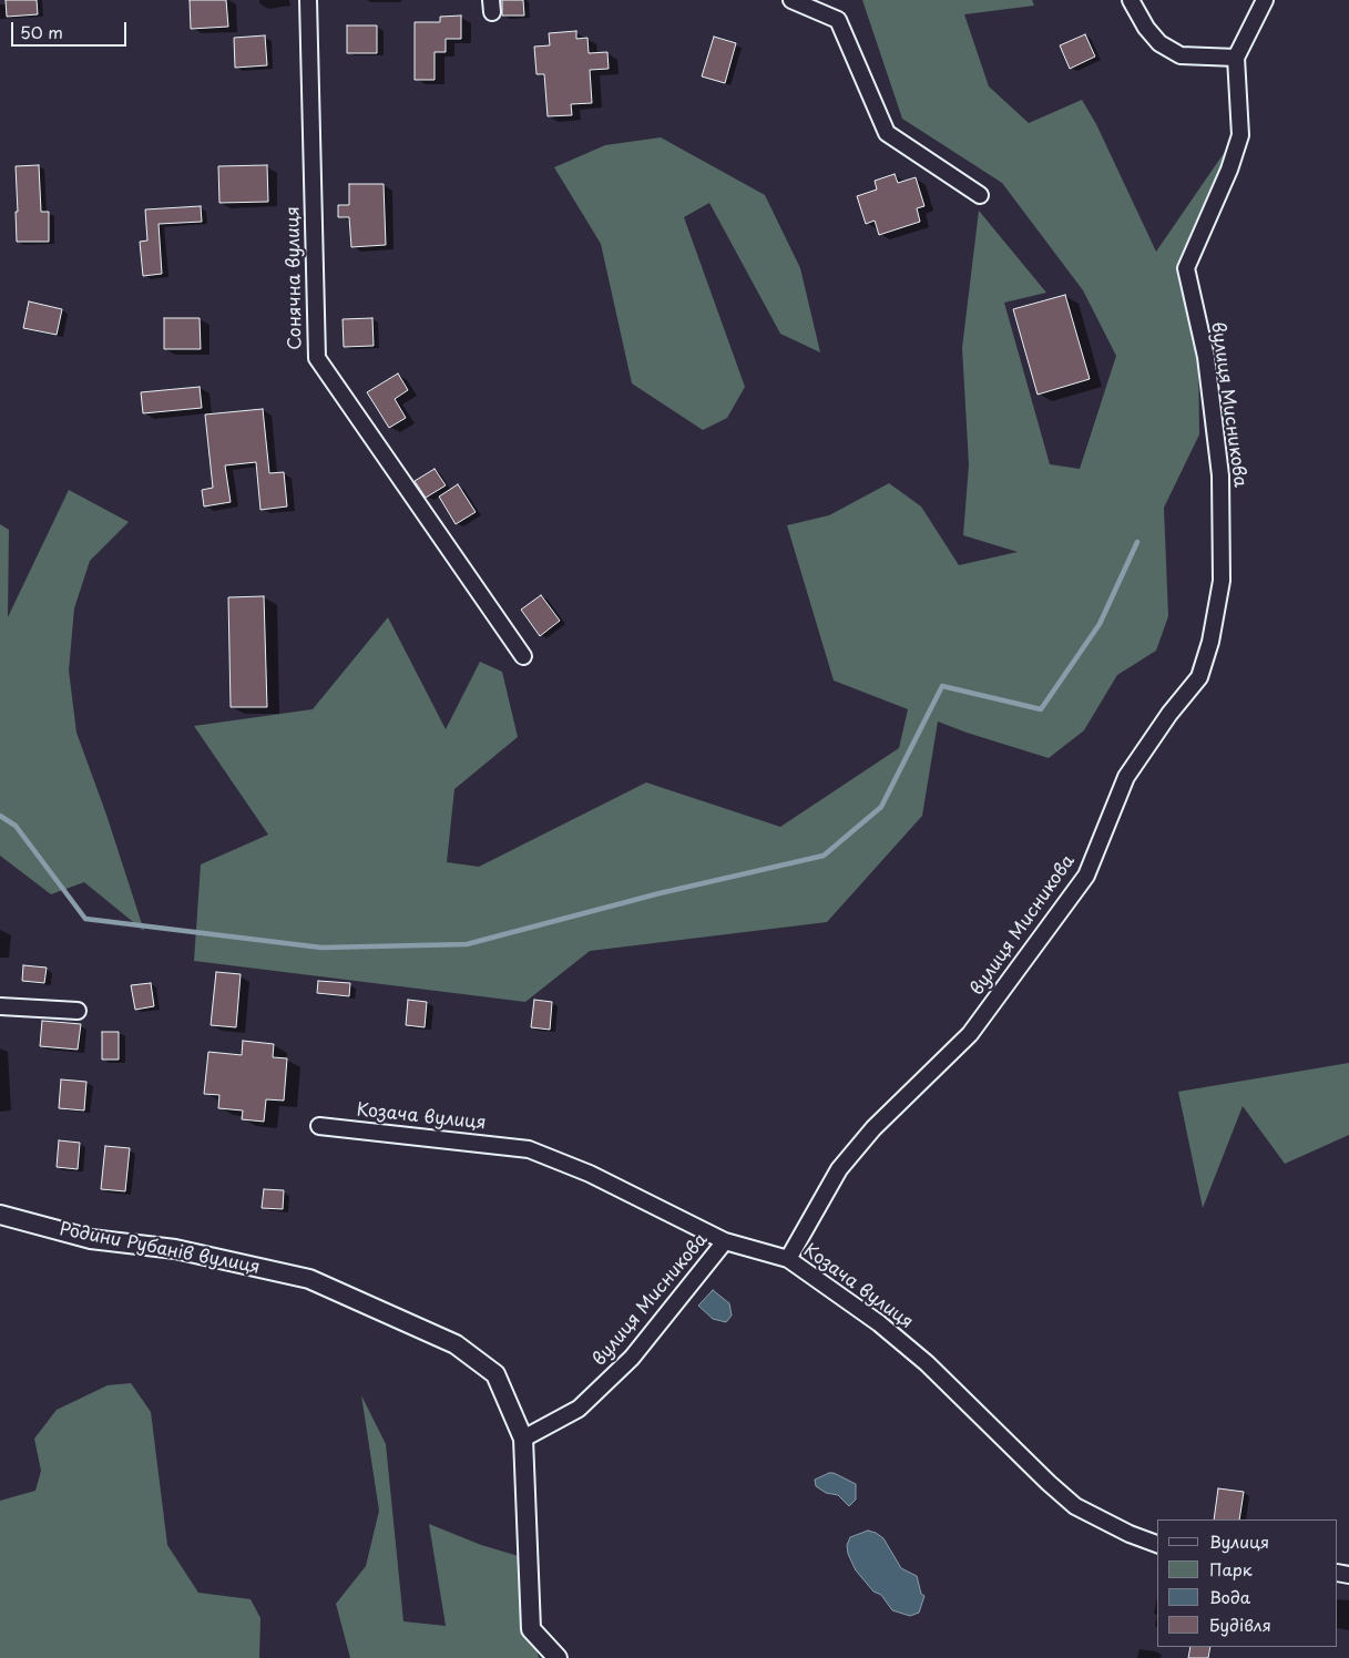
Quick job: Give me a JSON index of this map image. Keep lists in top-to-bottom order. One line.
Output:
{"streets":{"street":["Сонячна вулиця","вулиця Мисникова","Козача вулиця","Родини Рубанів вулиця"]},"crossings":[["вулиця Мисникова","Козача вулиця"],["вулиця Мисникова","Родини Рубанів вулиця"]],"legend":["Вулиця","Парк","Вода","Будівля"],"scale_bar":"50 m"}
